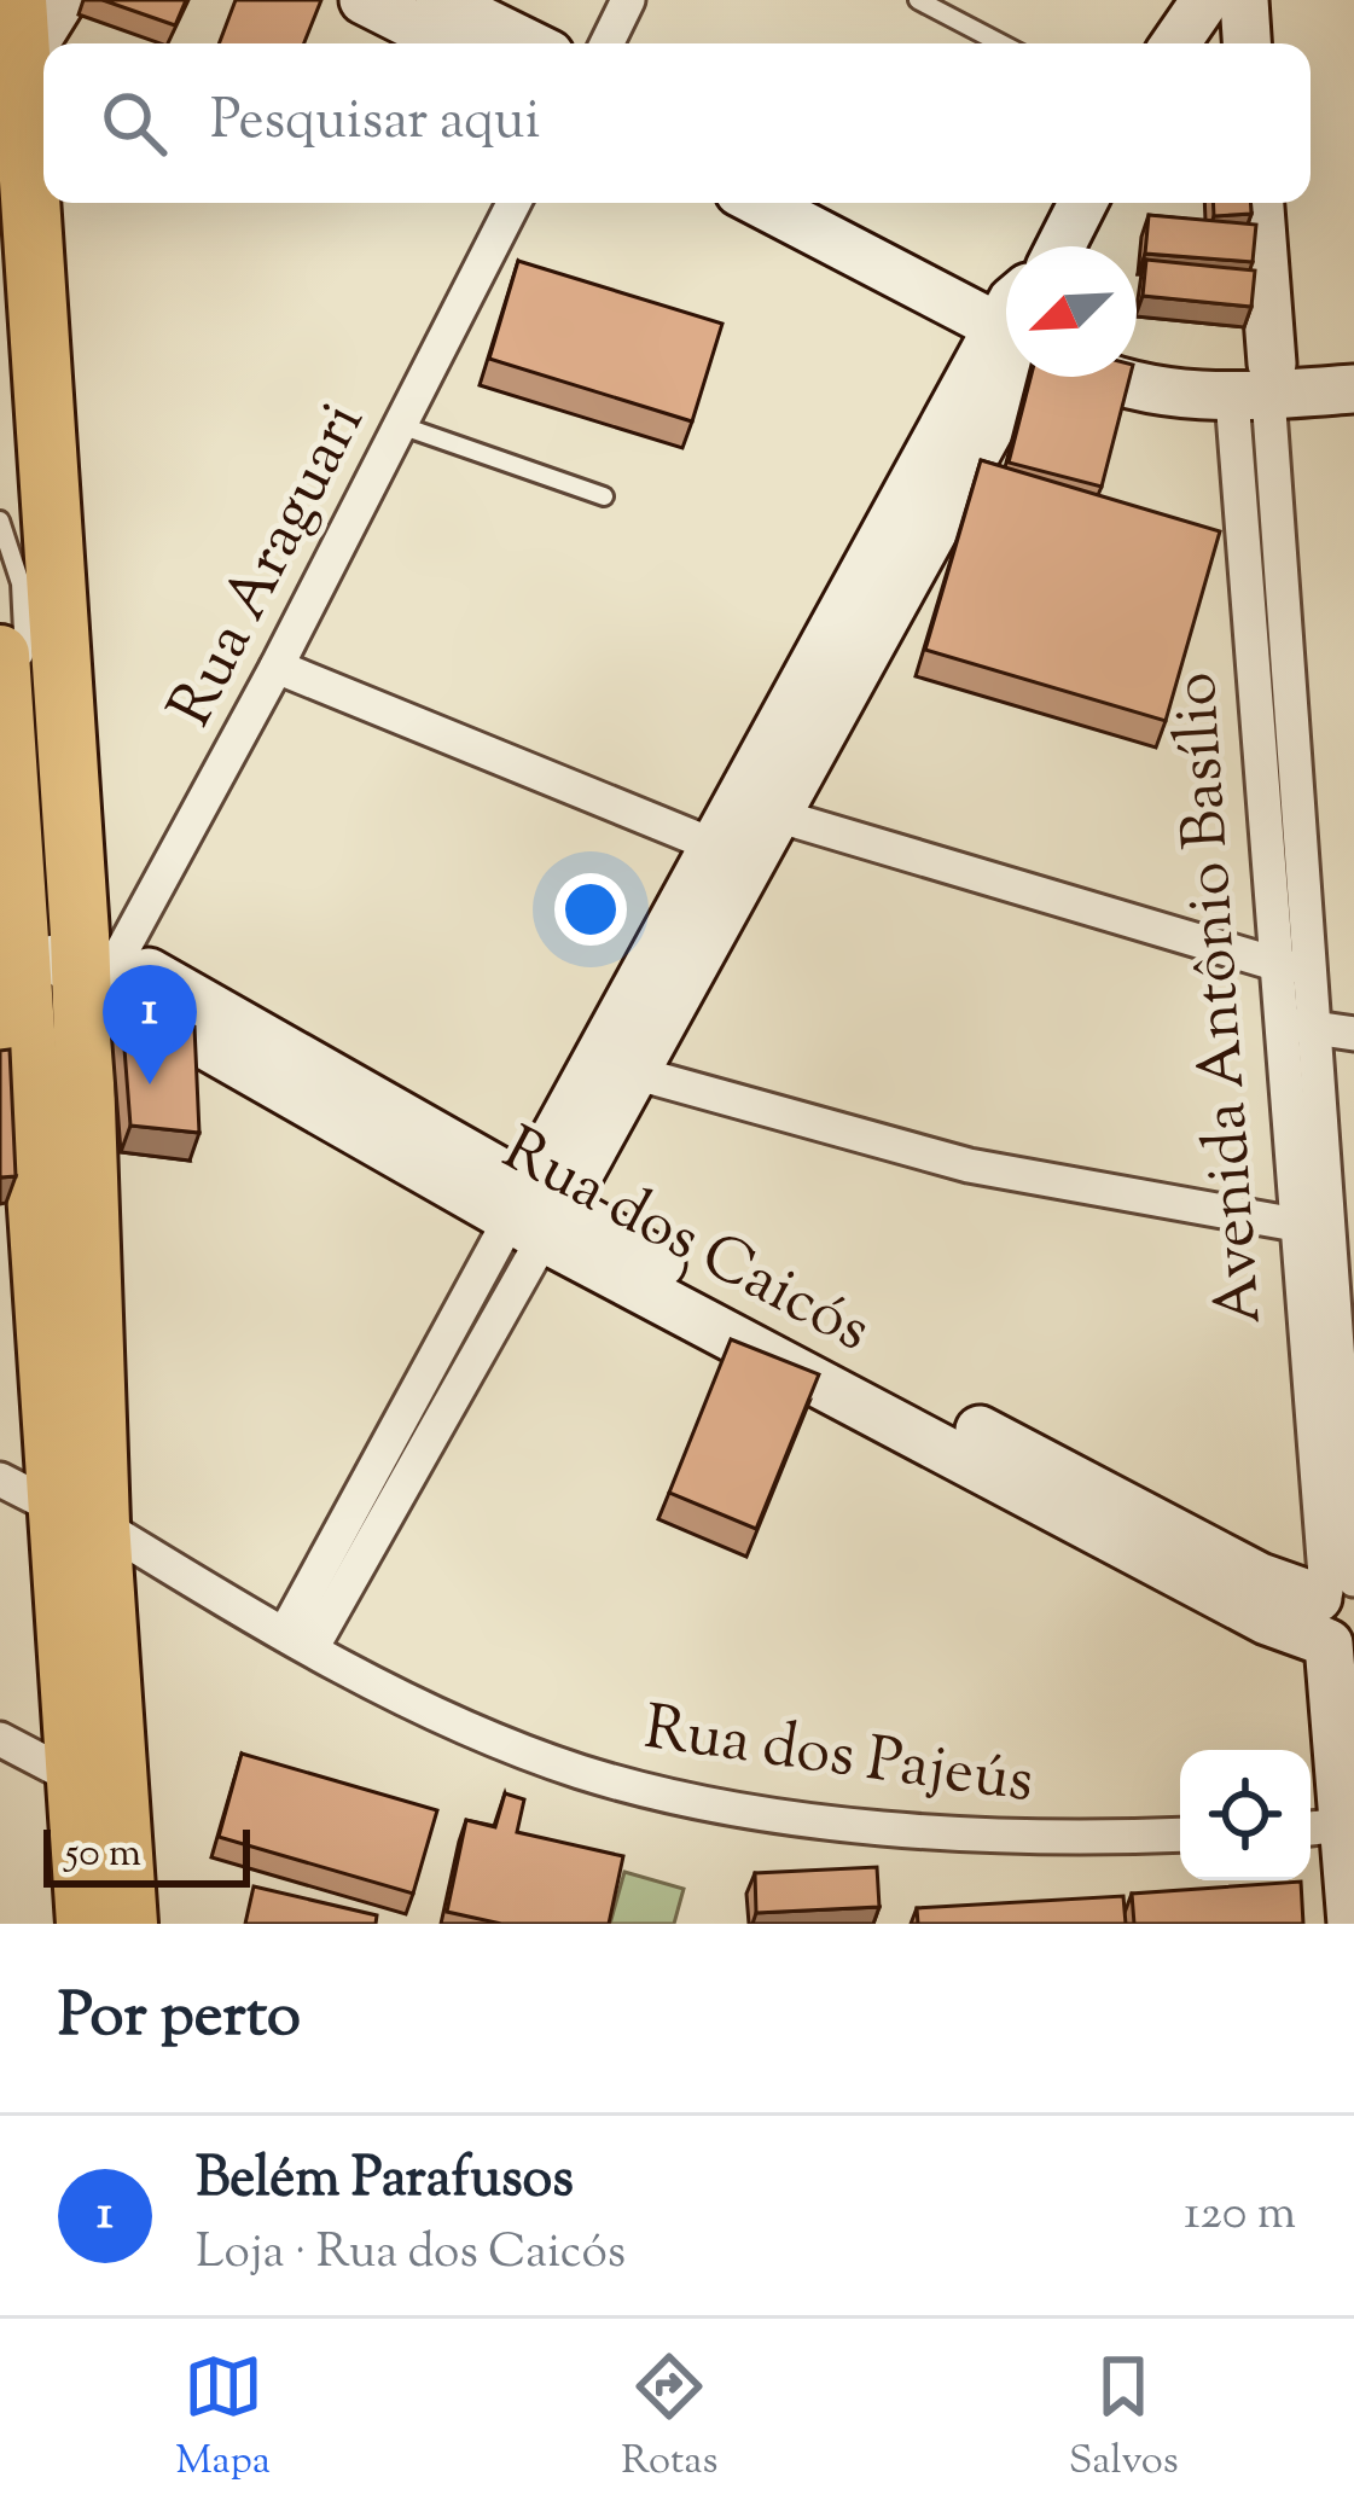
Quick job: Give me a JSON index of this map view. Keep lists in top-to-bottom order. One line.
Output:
{"streets":{"street":["Rua Araguari","Avenida Antônio Basílio","Rua dos Caicós","Rua dos Pajeús"]},"crossings":[["Rua Araguari","Rua dos Caicós"],["Avenida Antônio Basílio","Rua dos Caicós"]],"scale_bar":"50 m","north":"bottom left","page":{"search":"Pesquisar aqui","pins":"1","scale":"50 m","heading":"Por perto","list":[{"mark":"1","name":"Belém Parafusos","note":"Loja · Rua dos Caicós","value":"120 m"}],"nav":["Mapa","Rotas","Salvos"]}}
